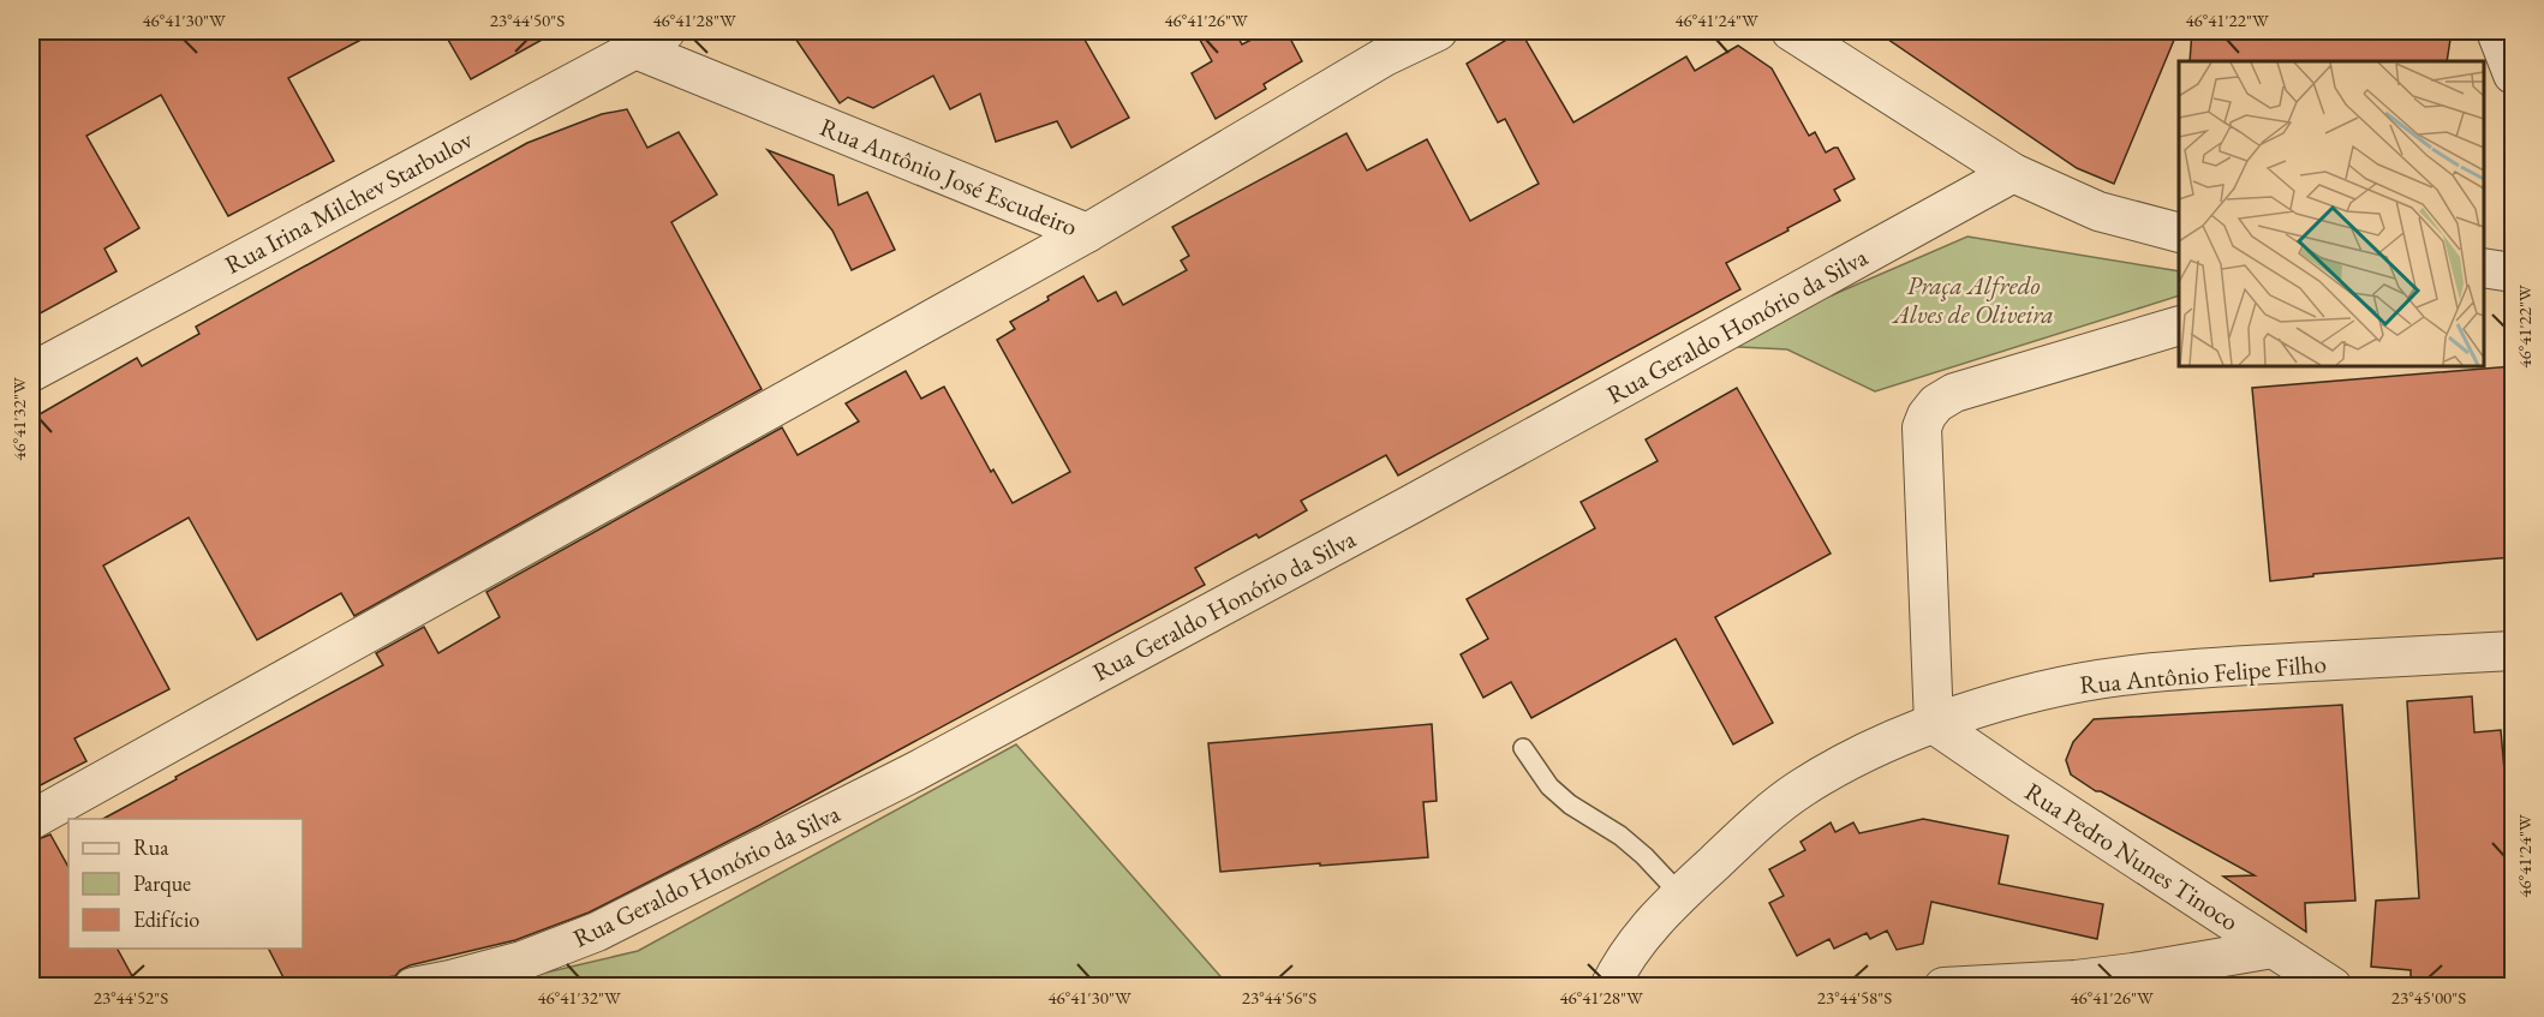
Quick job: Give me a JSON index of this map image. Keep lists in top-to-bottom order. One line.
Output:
{"streets":{"street":["Rua Antônio José Escudeiro","Rua Irina Milchev Starbulov","Rua Geraldo Honório da Silva","Rua Antônio Felipe Filho","Rua Pedro Nunes Tinoco"]},"crossings":[["Rua Antônio José Escudeiro","Rua Irina Milchev Starbulov"],["Rua Antônio Felipe Filho","Rua Pedro Nunes Tinoco"]],"parks":["Praça Alfredo Alves de Oliveira"],"legend":["Rua","Parque","Edifício"],"coordinates":["46°41'30\"W","23°44'50\"S","46°41'28\"W","46°41'26\"W","46°41'24\"W","46°41'22\"W","46°41'32\"W","23°44'52\"S","23°44'56\"S","23°44'58\"S","23°45'00\"S"]}
